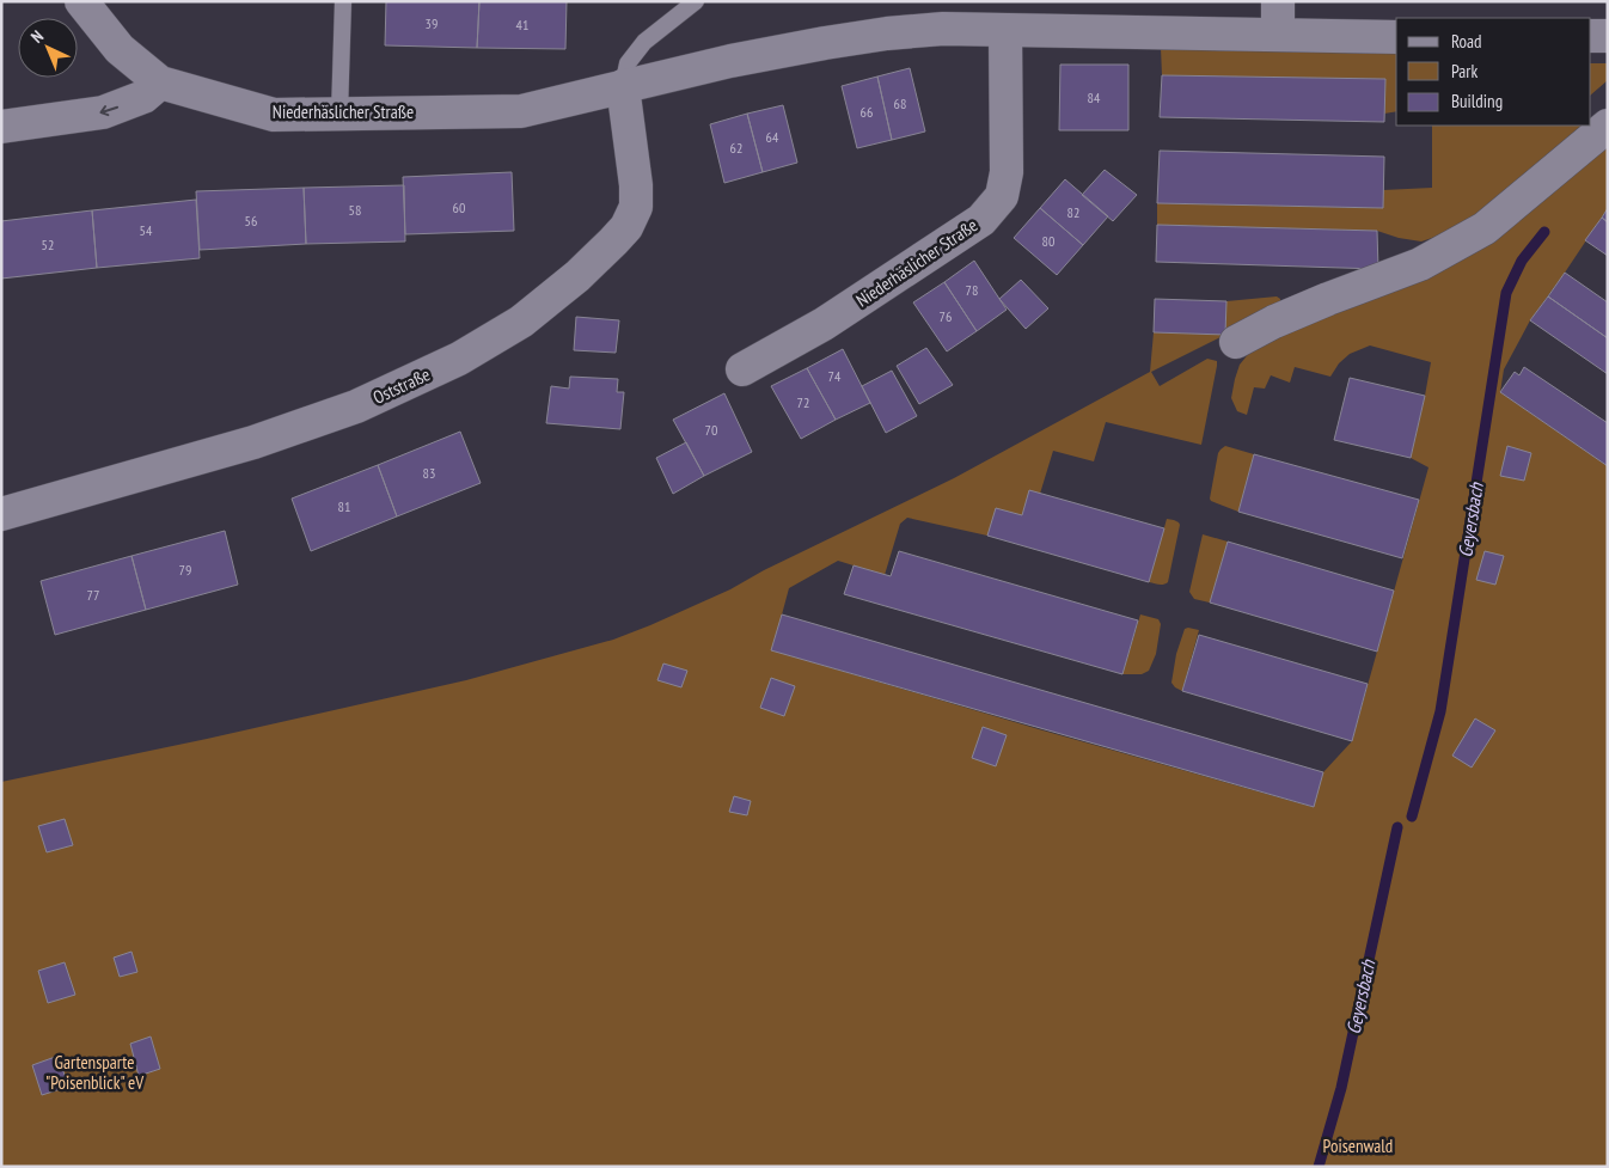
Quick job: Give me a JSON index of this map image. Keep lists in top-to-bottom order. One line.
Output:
{"streets":{"street":["Niederhäslicher Straße","Oststraße"]},"crossings":[["Niederhäslicher Straße","Oststraße"]],"water":["Geyersbach"],"parks":["Gartensparte \"Poisenblick\" eV","Poisenwald"],"house_numbers":["39","41","84","68","66","64","62","60","58","82","56","54","80","52","78","76","74","72","70","83","81","79","77"],"legend":["Road","Park","Building"],"north":"top left"}
